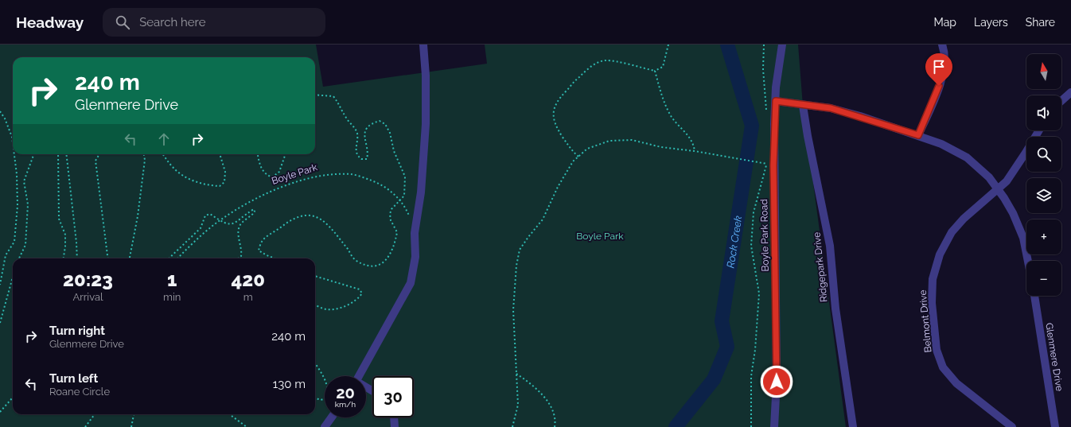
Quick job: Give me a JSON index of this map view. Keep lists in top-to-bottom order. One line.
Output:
{"streets":{"street":["Boyle Park Road","Ridgepark Drive","Belmont Drive","Glenmere Drive"],"path":["Boyle Park"]},"water":["Rock Creek"],"parks":["Boyle Park"],"north":"top","page":{"header":"Headway","search":"Search here","nav":["Map","Layers","Share"],"map_buttons":["+","−"],"turn":["240 m","Glenmere Drive"],"eta":["20:23","Arrival","1","min","420","m"],"list":[{"name":"Turn right","note":"Glenmere Drive","value":"240 m"},{"name":"Turn left","note":"Roane Circle","value":"130 m"}],"speed":"20 km/h","limit":"30"}}
